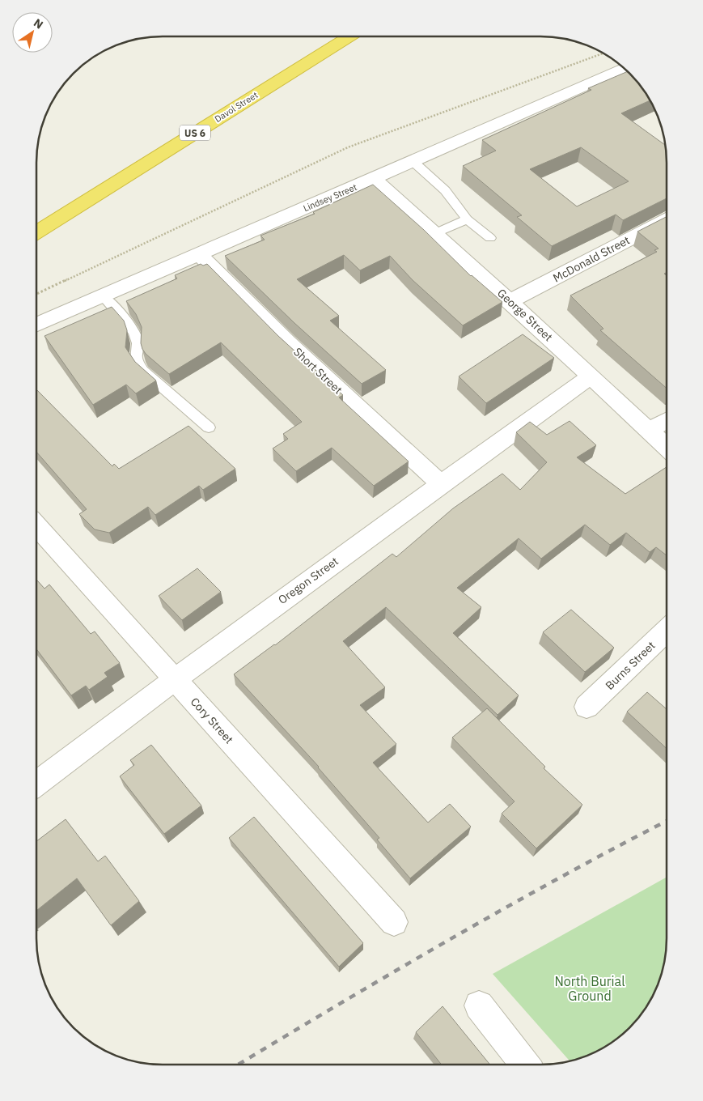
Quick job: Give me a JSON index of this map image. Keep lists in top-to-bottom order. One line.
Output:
{"streets":{"highway":["Davol Street","US 6"],"street":["Lindsey Street","McDonald Street","George Street","Short Street","Oregon Street","Burns Street","Cory Street"]},"crossings":[["Lindsey Street","George Street"],["Lindsey Street","Short Street"],["McDonald Street","George Street"],["George Street","Oregon Street"],["Short Street","Oregon Street"],["Oregon Street","Cory Street"]],"parks":["North Burial Ground"],"north":"top right"}
